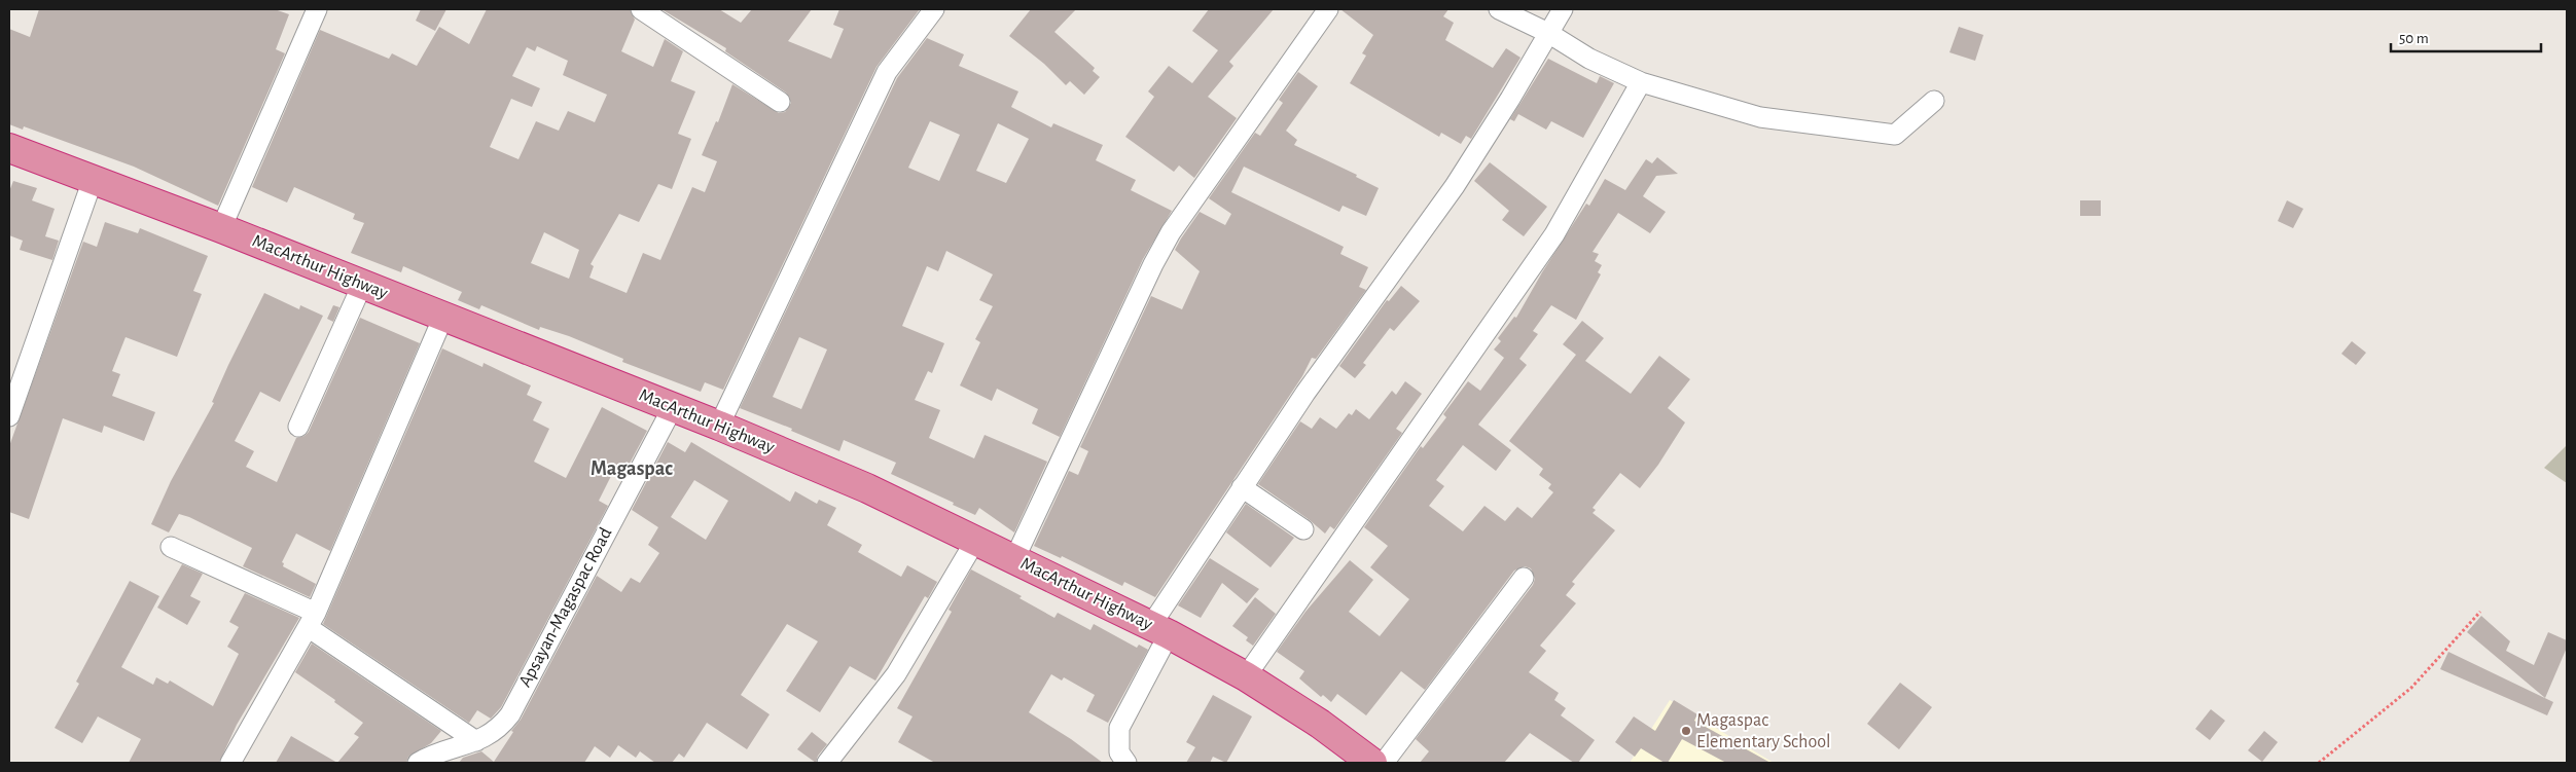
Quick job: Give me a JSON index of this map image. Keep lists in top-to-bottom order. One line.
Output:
{"streets":{"highway":["MacArthur Highway"],"street":["Apsayan-Magaspac Road"]},"crossings":[["MacArthur Highway","Apsayan-Magaspac Road"]],"districts":["Magaspac"],"places":["Magaspac Elementary School"],"scale_bar":"50 m"}
